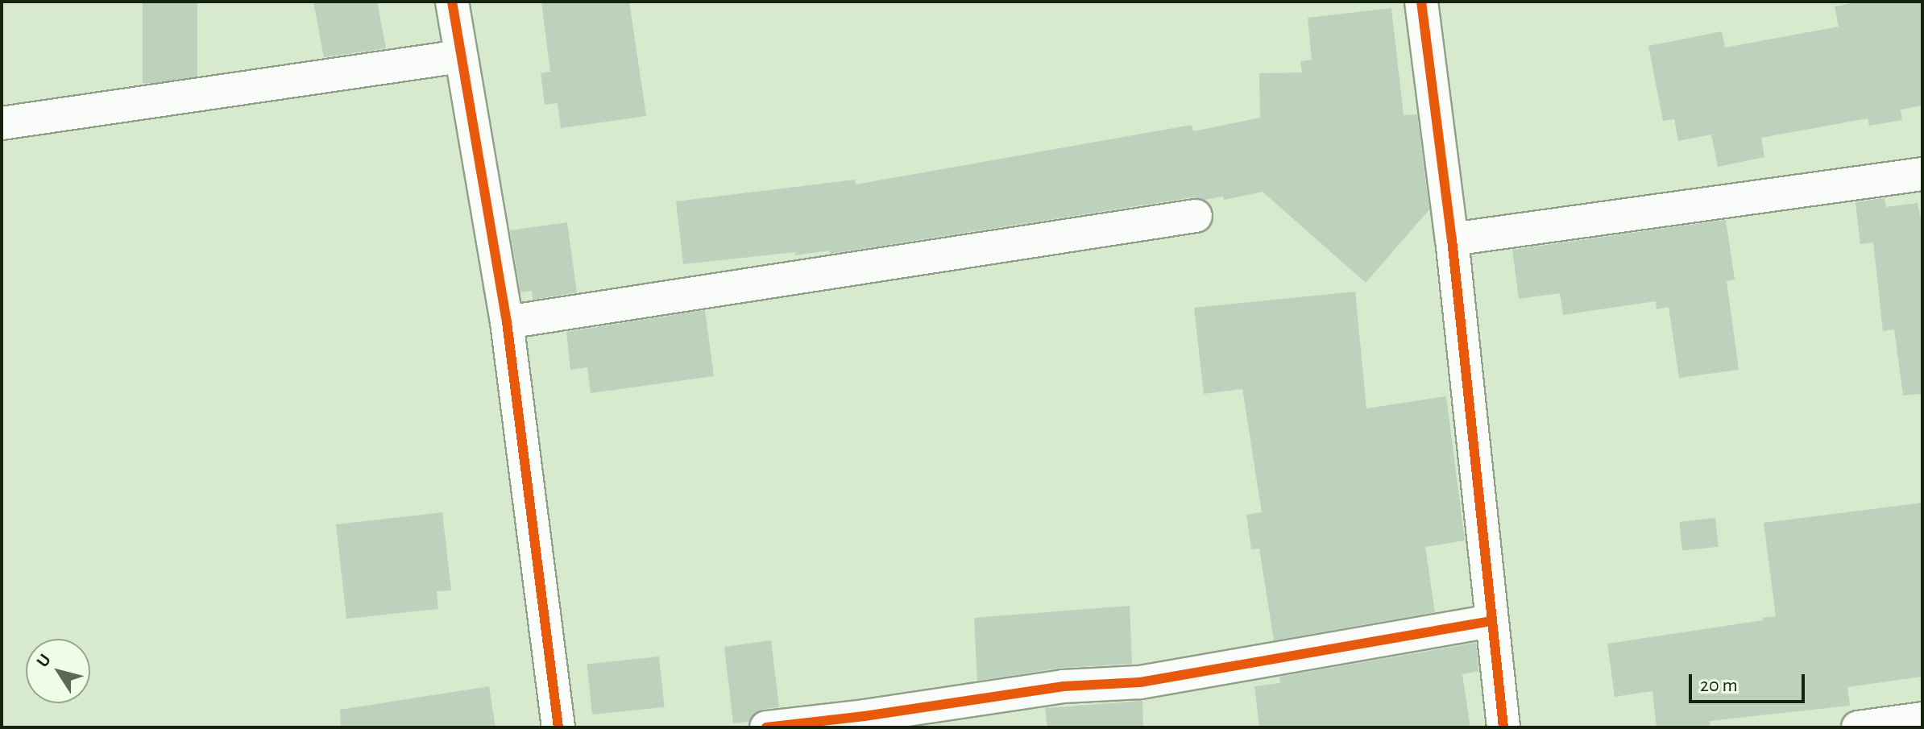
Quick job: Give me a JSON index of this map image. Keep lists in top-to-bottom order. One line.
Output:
{"scale_bar":"20 m","north":"top left"}
